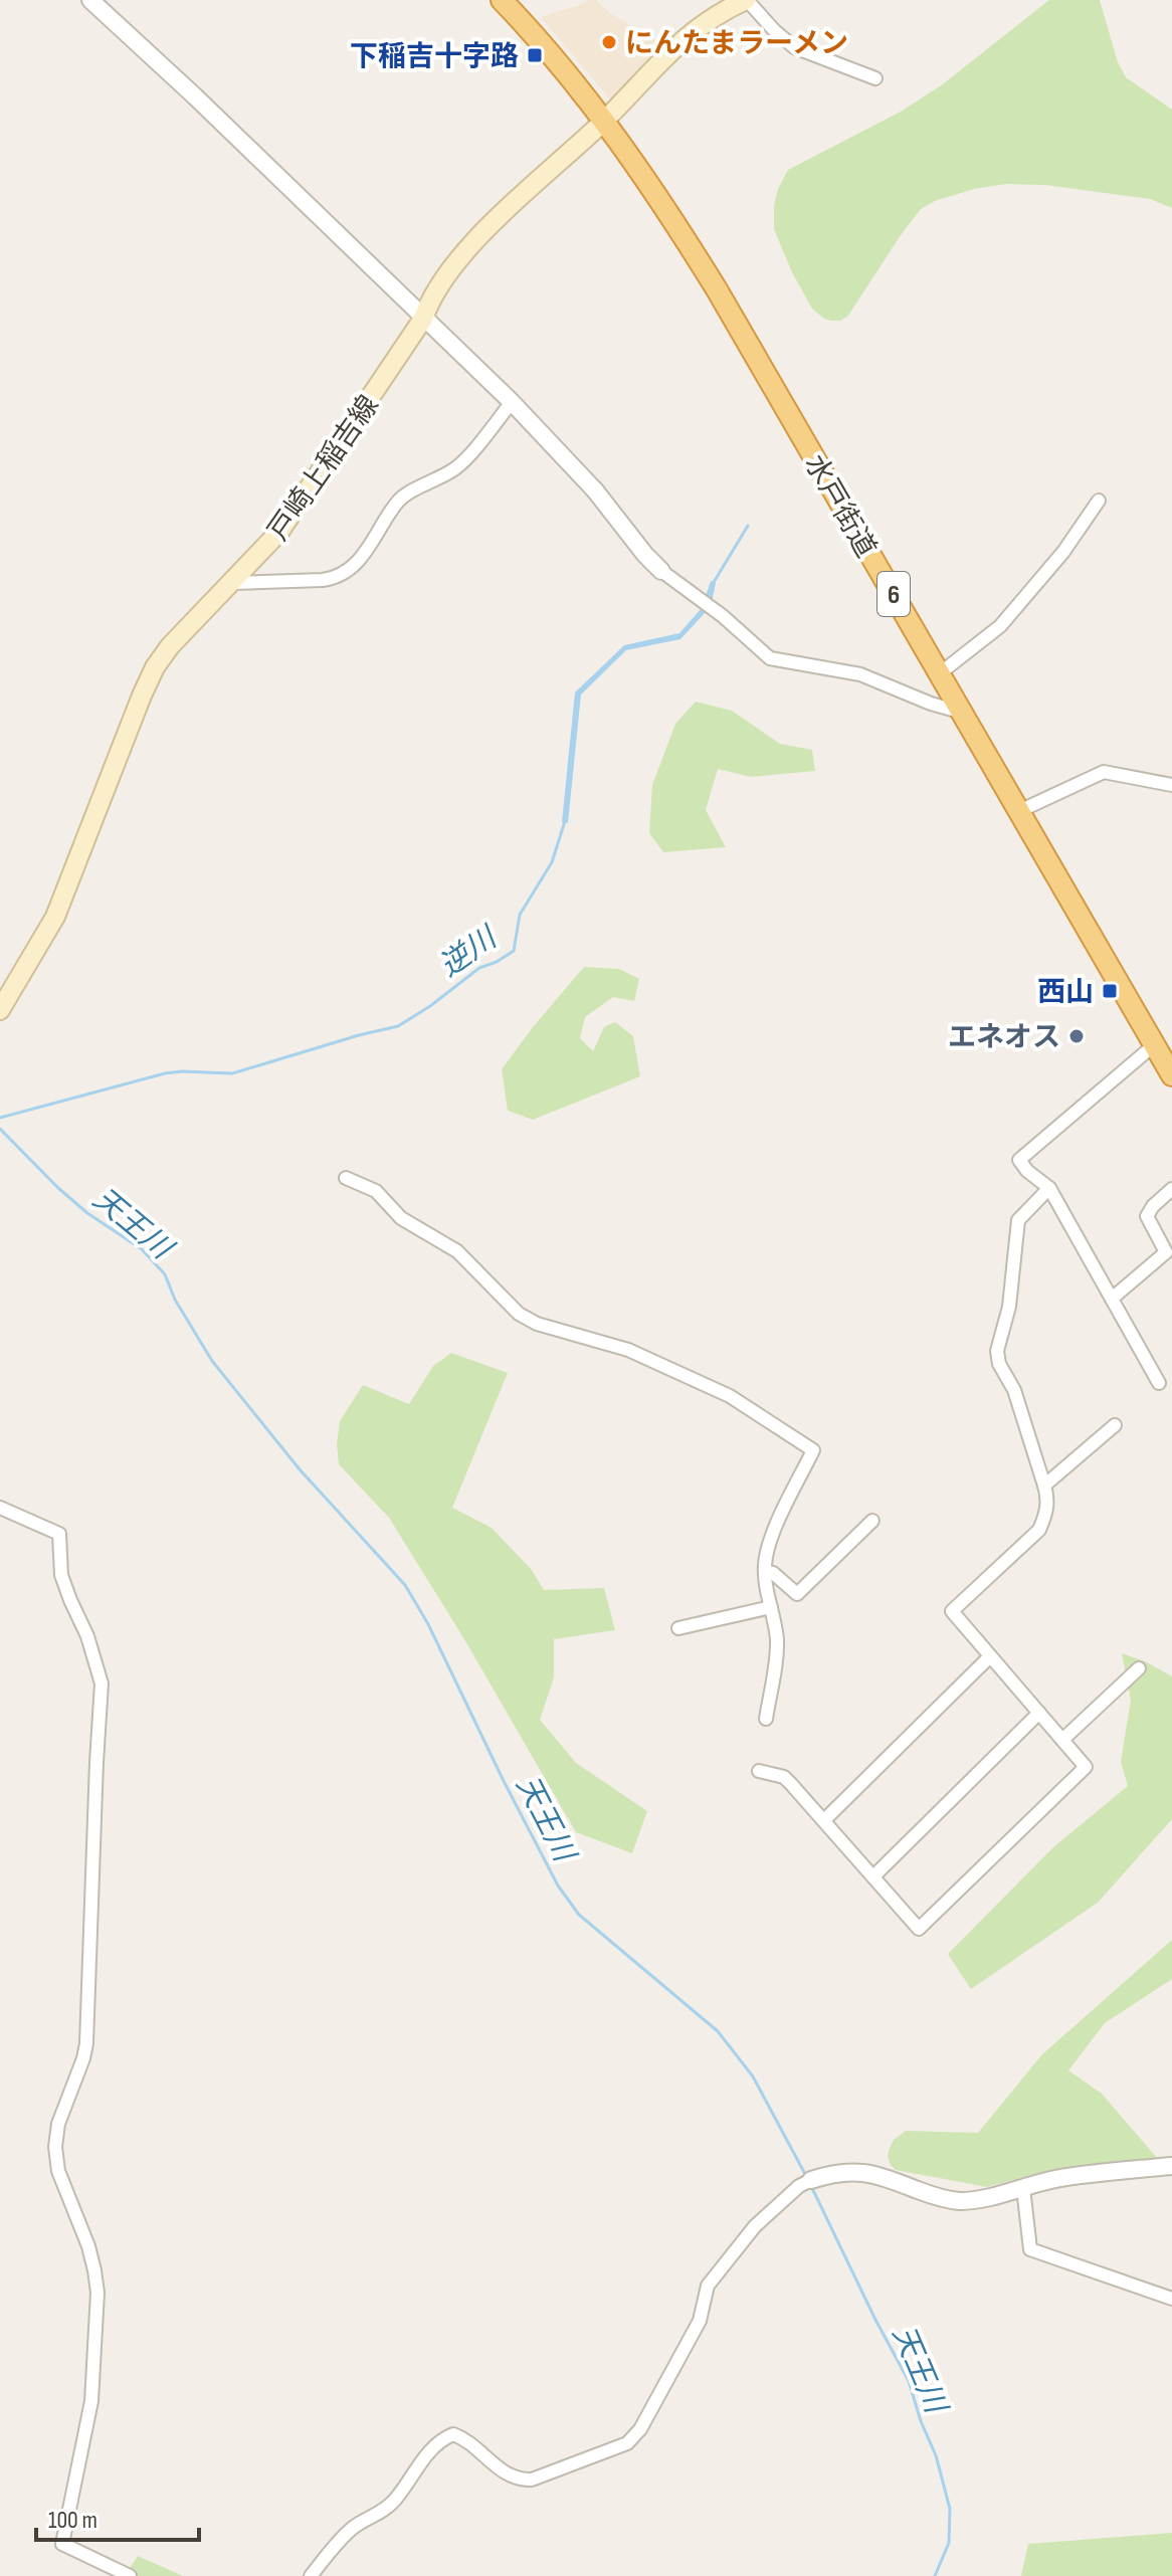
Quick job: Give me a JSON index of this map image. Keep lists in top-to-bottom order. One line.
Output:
{"streets":{"highway":["水戸街道","6"],"main road":["戸崎上稲吉線"]},"crossings":[["戸崎上稲吉線","水戸街道"]],"water":["逆川","天王川"],"places":{"other":["にんたまラーメン","エネオス"],"transit":["下稲吉十字路","西山"]},"scale_bar":"100 m"}
